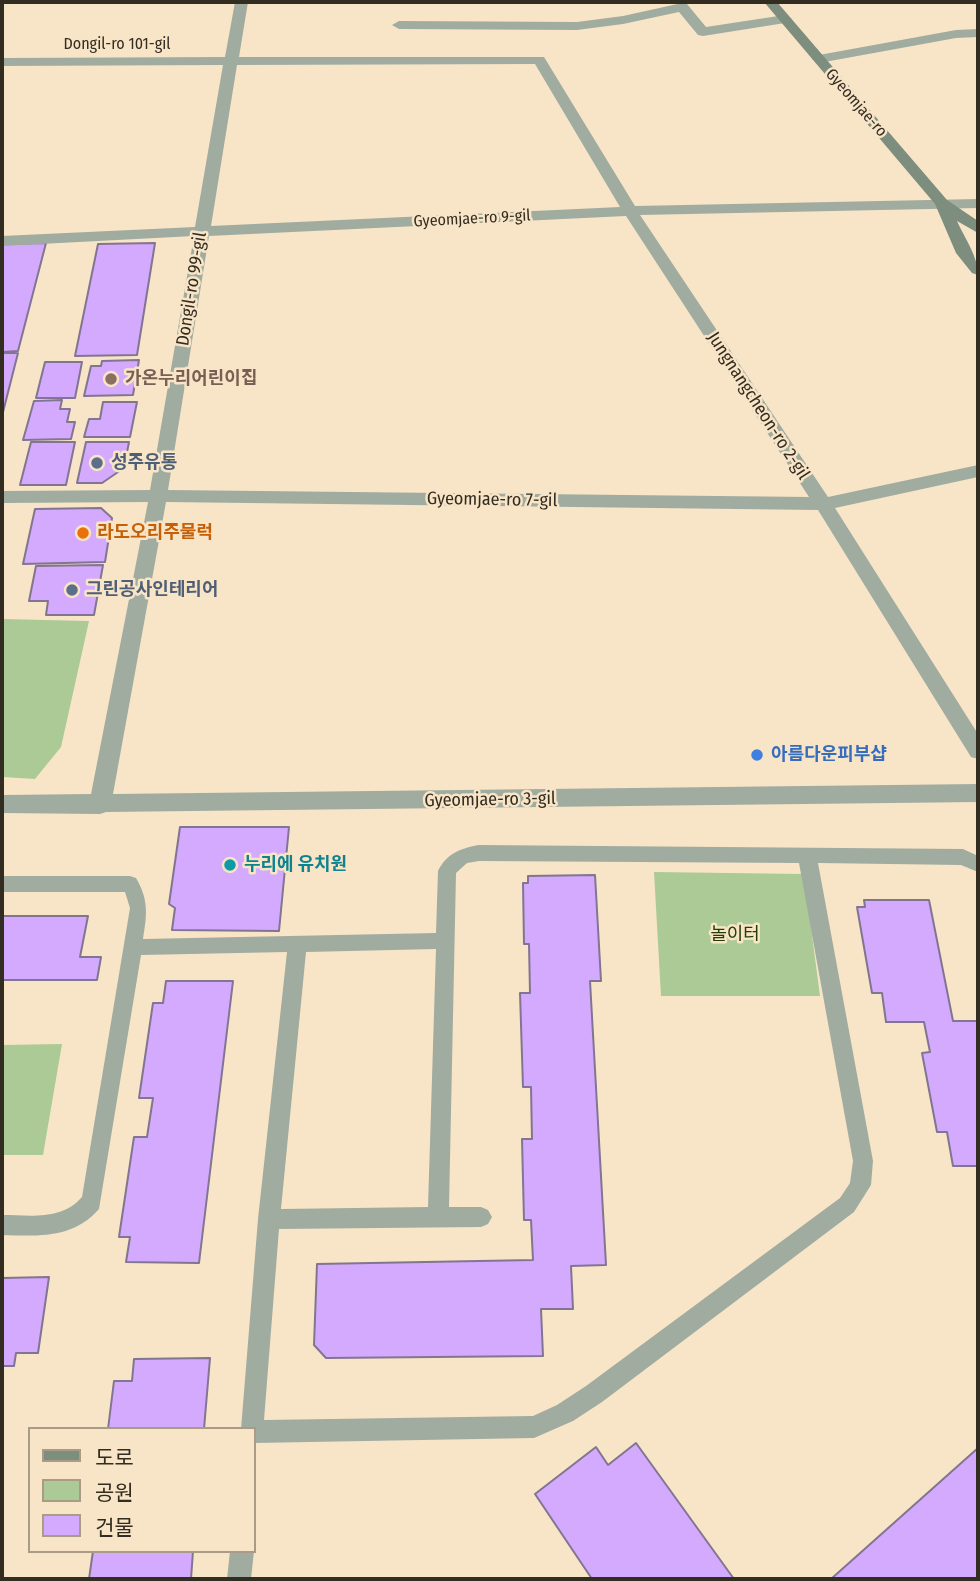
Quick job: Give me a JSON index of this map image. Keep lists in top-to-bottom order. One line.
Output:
{"streets":{"main road":["Gyeomjae-ro"],"street":["Dongil-ro 101-gil","Gyeomjae-ro 9-gil","Dongil-ro 99-gil","Jungnangcheon-ro 2-gil","Gyeomjae-ro 7-gil","Gyeomjae-ro 3-gil"]},"crossings":[["Dongil-ro 101-gil","Dongil-ro 99-gil"],["Dongil-ro 101-gil","Jungnangcheon-ro 2-gil"],["Gyeomjae-ro","Gyeomjae-ro 9-gil"],["Gyeomjae-ro 9-gil","Dongil-ro 99-gil"],["Gyeomjae-ro 9-gil","Jungnangcheon-ro 2-gil"],["Dongil-ro 99-gil","Jungnangcheon-ro 2-gil"],["Dongil-ro 99-gil","Gyeomjae-ro 7-gil"],["Dongil-ro 99-gil","Gyeomjae-ro 3-gil"],["Jungnangcheon-ro 2-gil","Gyeomjae-ro 7-gil"]],"parks":["놀이터"],"places":["가온누리어린이집","성주유통","라도오리주물럭","그린공사인테리어","아름다운피부샵","누리에 유치원"],"legend":["도로","공원","건물"]}
